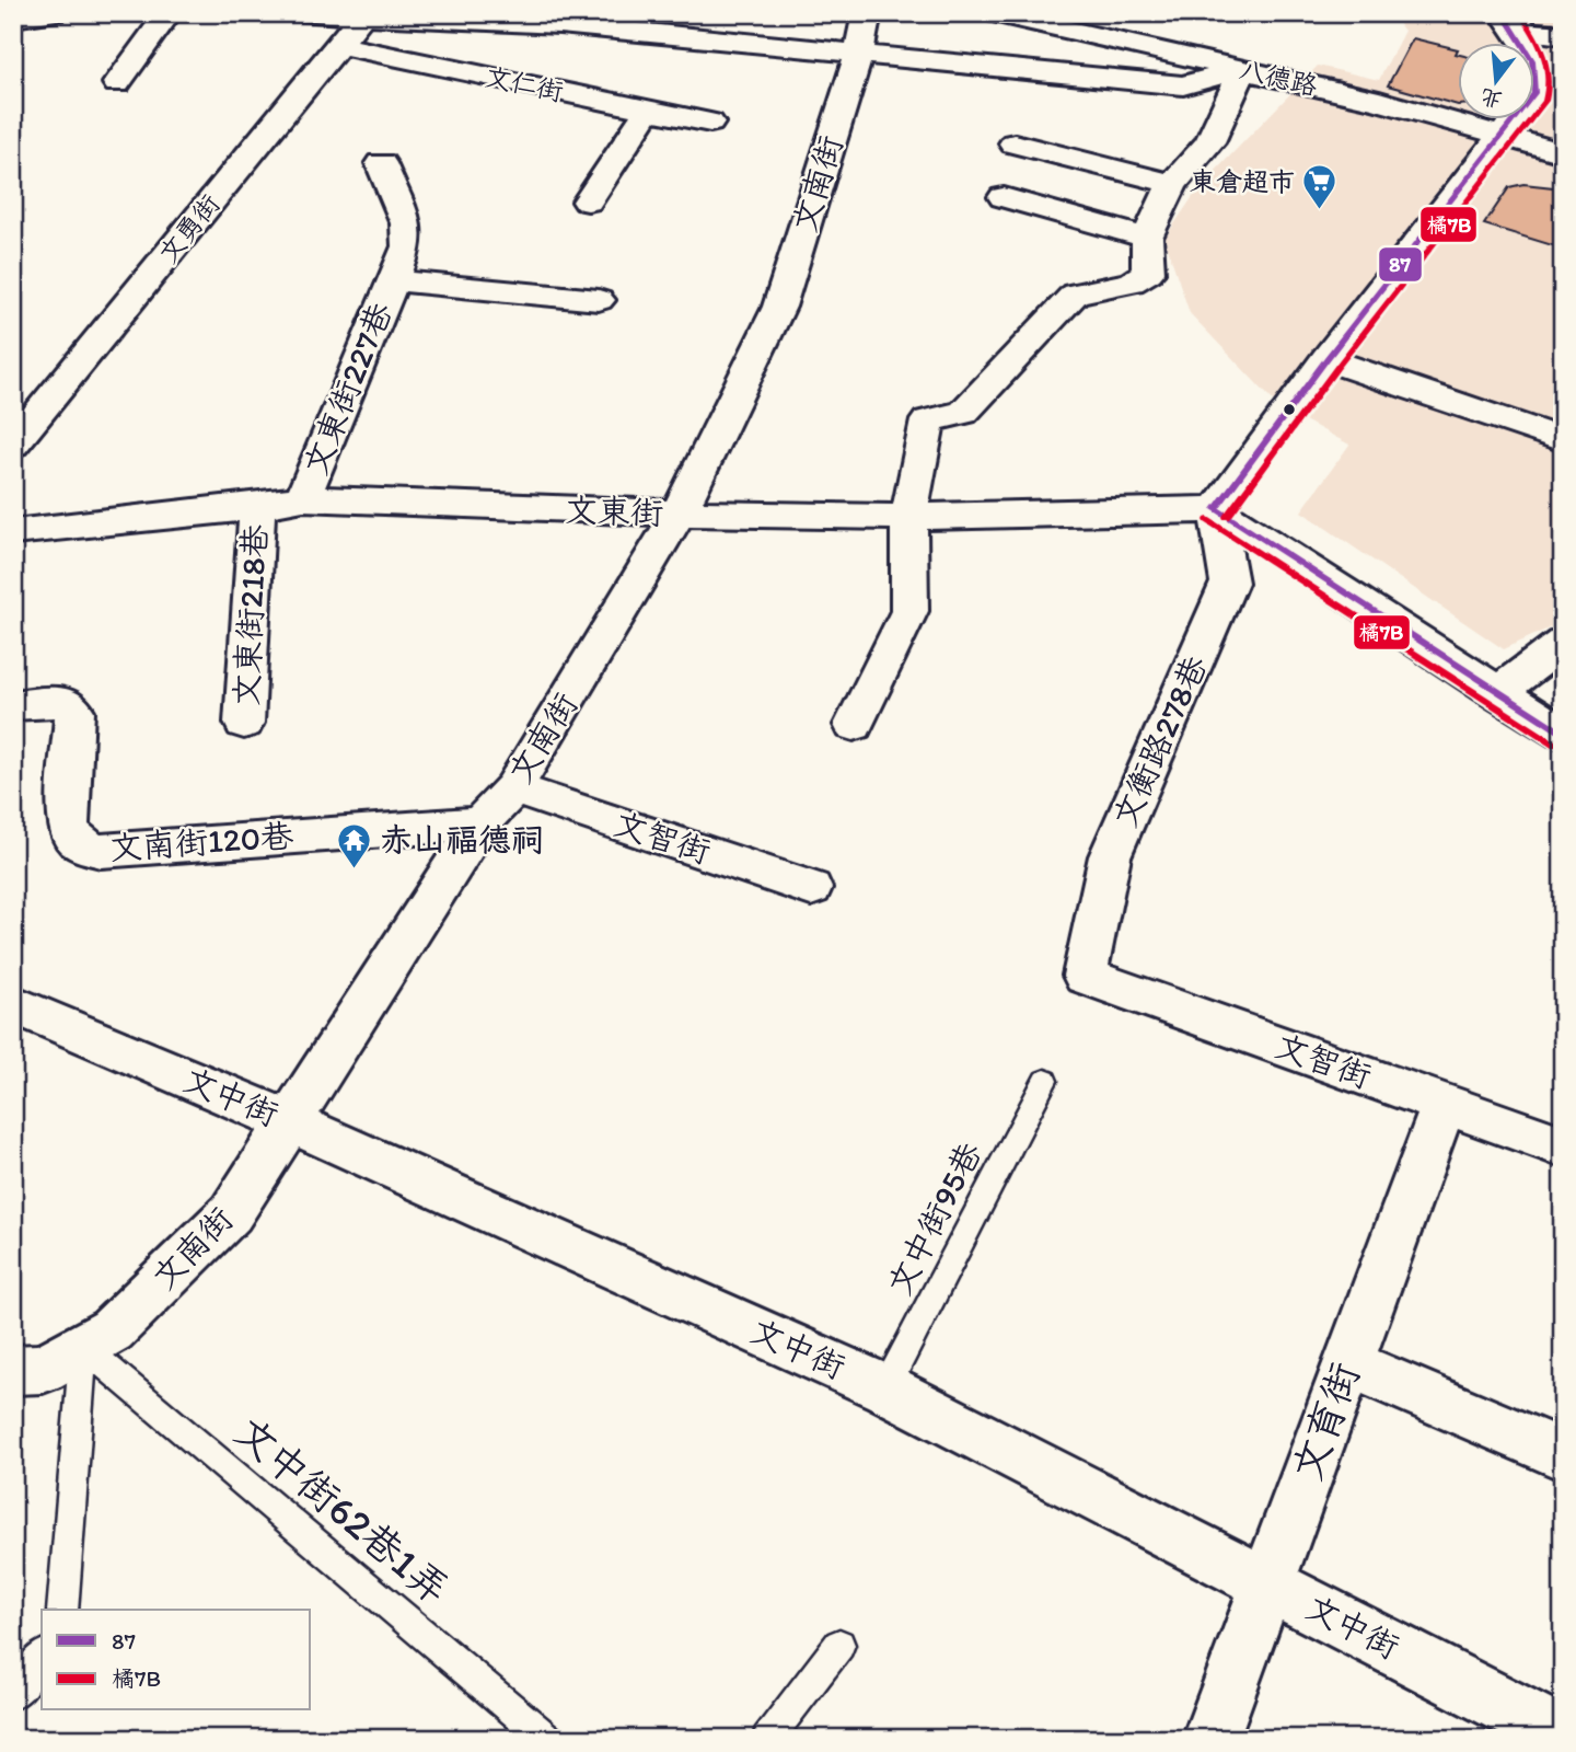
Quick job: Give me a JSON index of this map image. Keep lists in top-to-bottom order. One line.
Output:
{"streets":{"street":["八德路","文仁街","文南街","文勇街","文東街227巷","文東街","文東街218巷","文衡路278巷","文智街","文南街120巷","文中街","文育街"],"lane":["文中街95巷","文中街62巷1弄"]},"crossings":[["文仁街","文勇街"],["文南街","文東街"],["文南街","文智街"],["文南街","文南街120巷"],["文南街","文中街"],["文南街","文中街62巷1弄"],["文東街227巷","文東街"],["文東街","文東街218巷"],["文東街","文衡路278巷"],["文衡路278巷","文智街"],["文智街","文育街"],["文中街","文中街95巷"],["文中街","文育街"]],"places":{"supermarket":["東倉超市"],"temple":["赤山福德祠"]},"lines":["transit line 87","transit line 橘7B"],"legend":["87","橘7B"],"north":"bottom"}
